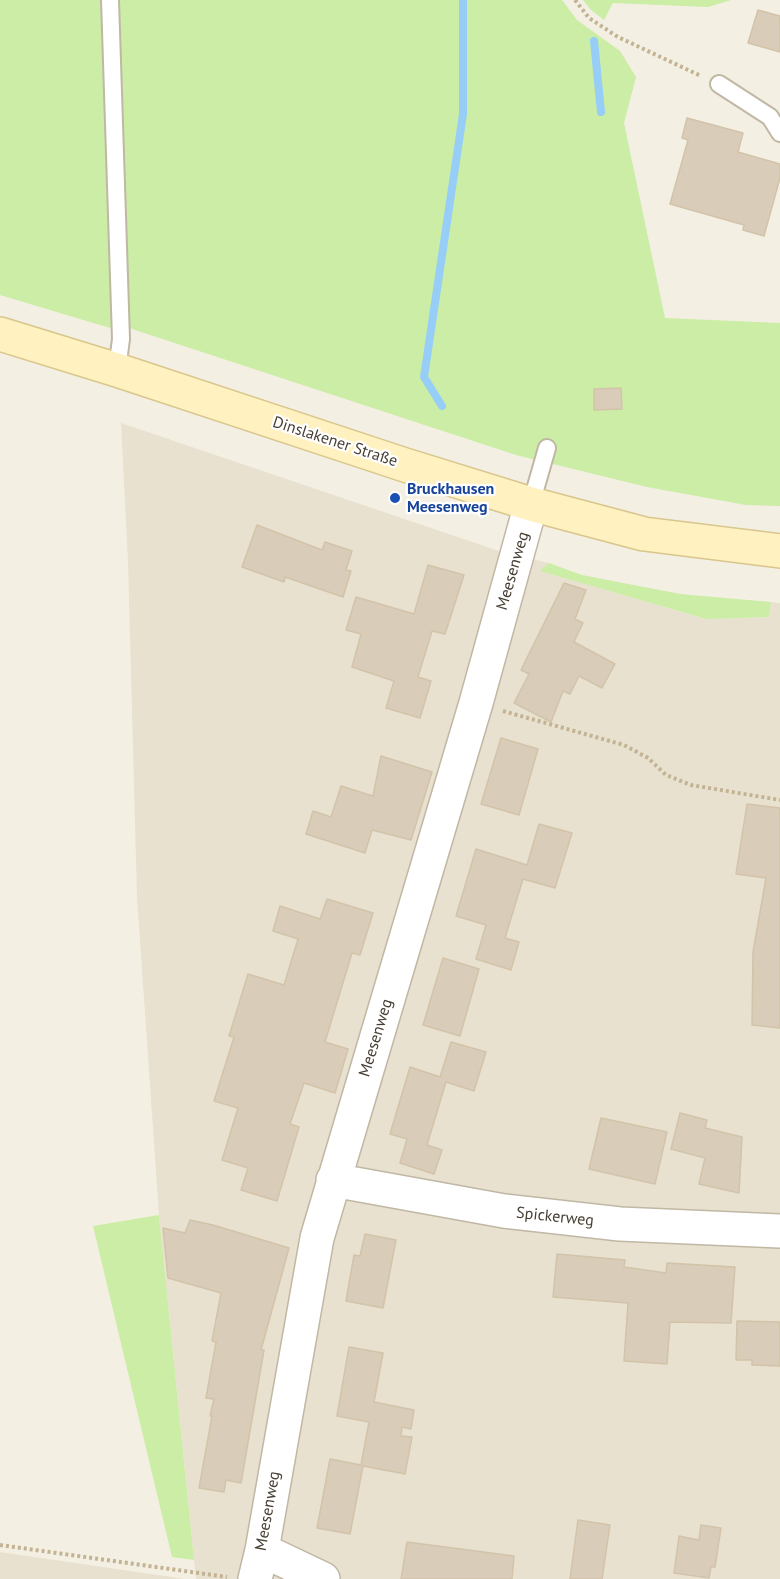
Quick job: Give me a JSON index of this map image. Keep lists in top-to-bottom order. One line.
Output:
{"streets":{"main road":["Dinslakener Straße"],"street":["Meesenweg","Spickerweg"]},"crossings":[["Dinslakener Straße","Meesenweg"],["Meesenweg","Spickerweg"]],"places":["Bruckhausen Meesenweg"]}
